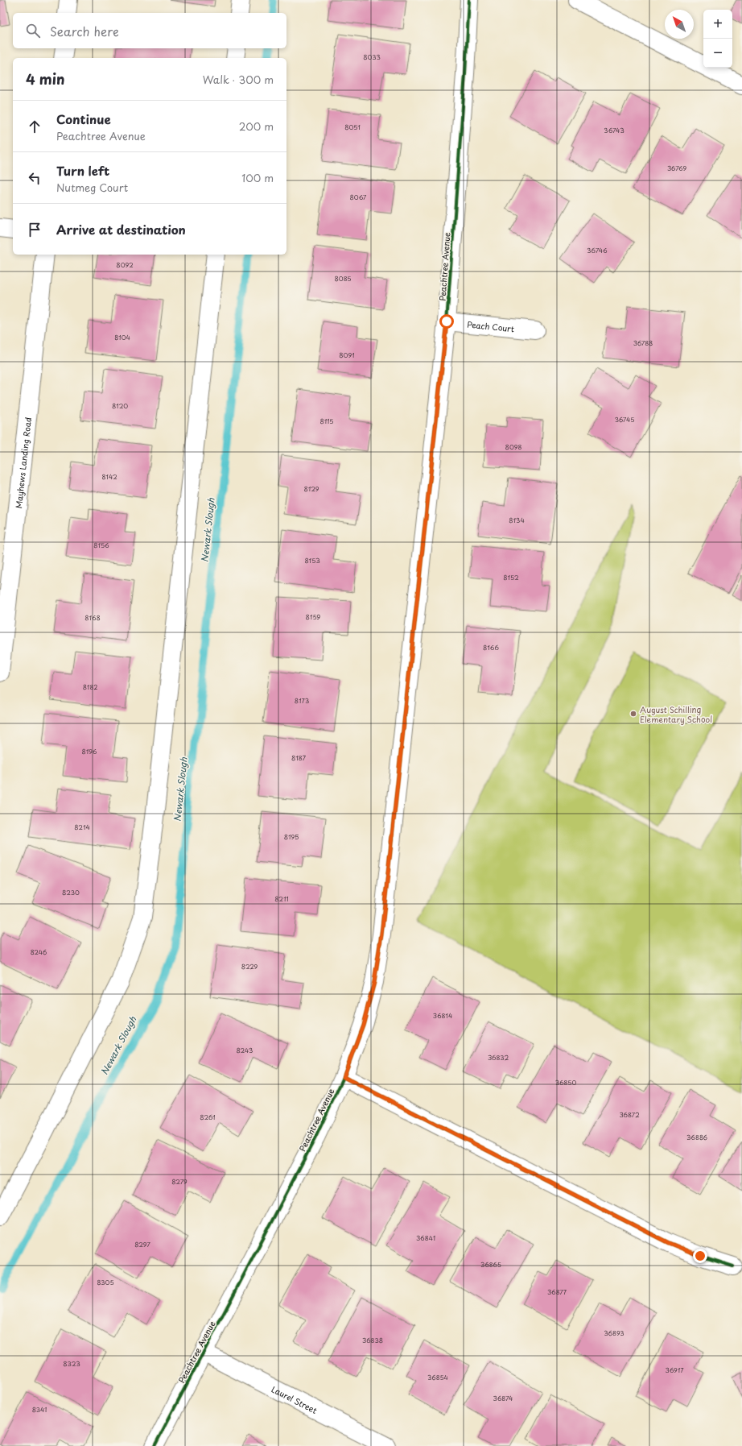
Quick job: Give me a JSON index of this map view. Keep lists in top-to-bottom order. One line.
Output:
{"streets":{"street":["Peachtree Avenue","Peach Court","Mayhews Landing Road","Laurel Street"]},"crossings":[["Peachtree Avenue","Peach Court"],["Peachtree Avenue","Laurel Street"]],"water":["Newark Slough"],"places":["August Schilling Elementary School"],"house_numbers":["8033","8051","36743","36769","8067","36746","8092","8085","8104","36788","8091","8120","36745","8115","8098","8142","8129","8134","8156","8153","8152","8159","8168","8166","8182","8173","8196","8187","8214","8195","8230","8211","8246","8229","36814","8243","36832","36850","36872","8261","36886","8279","36841","8297","36865","8305","36877","36893","36838","8323","36917","36854","36874","8341"],"north":"top left","page":{"map_buttons":["+","−"],"search":"Search here","heading":["4 min","Walk · 300 m"],"list":[["Continue","Peachtree Avenue","200 m"],["Turn left","Nutmeg Court","100 m"],"Arrive at destination"]}}
